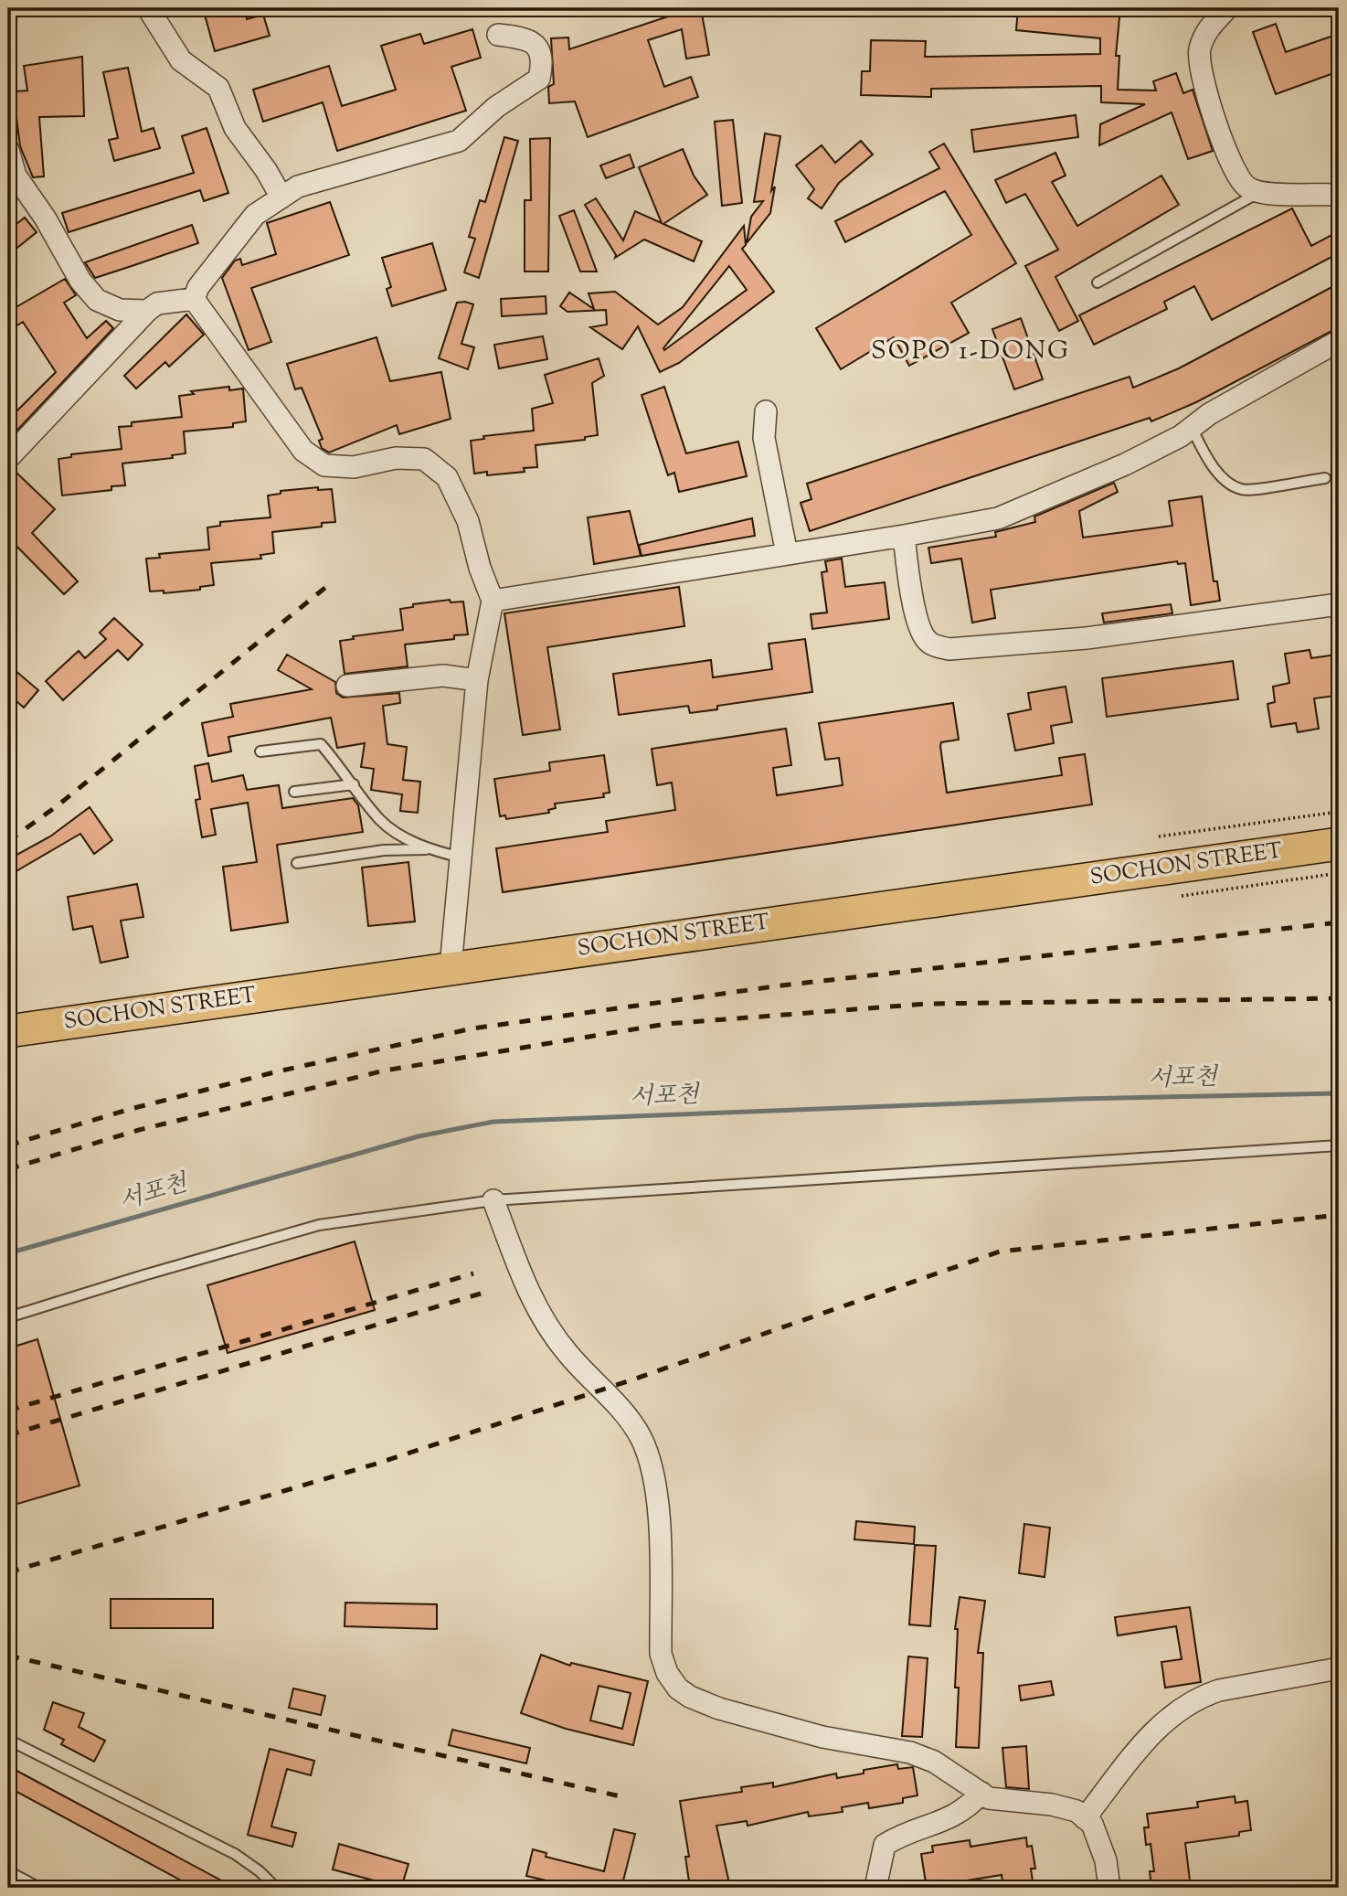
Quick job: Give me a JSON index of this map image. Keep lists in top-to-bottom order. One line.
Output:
{"streets":{"main road":["SOCHON STREET"]},"districts":["SOPO 1-DONG"],"water":["서포천"]}
